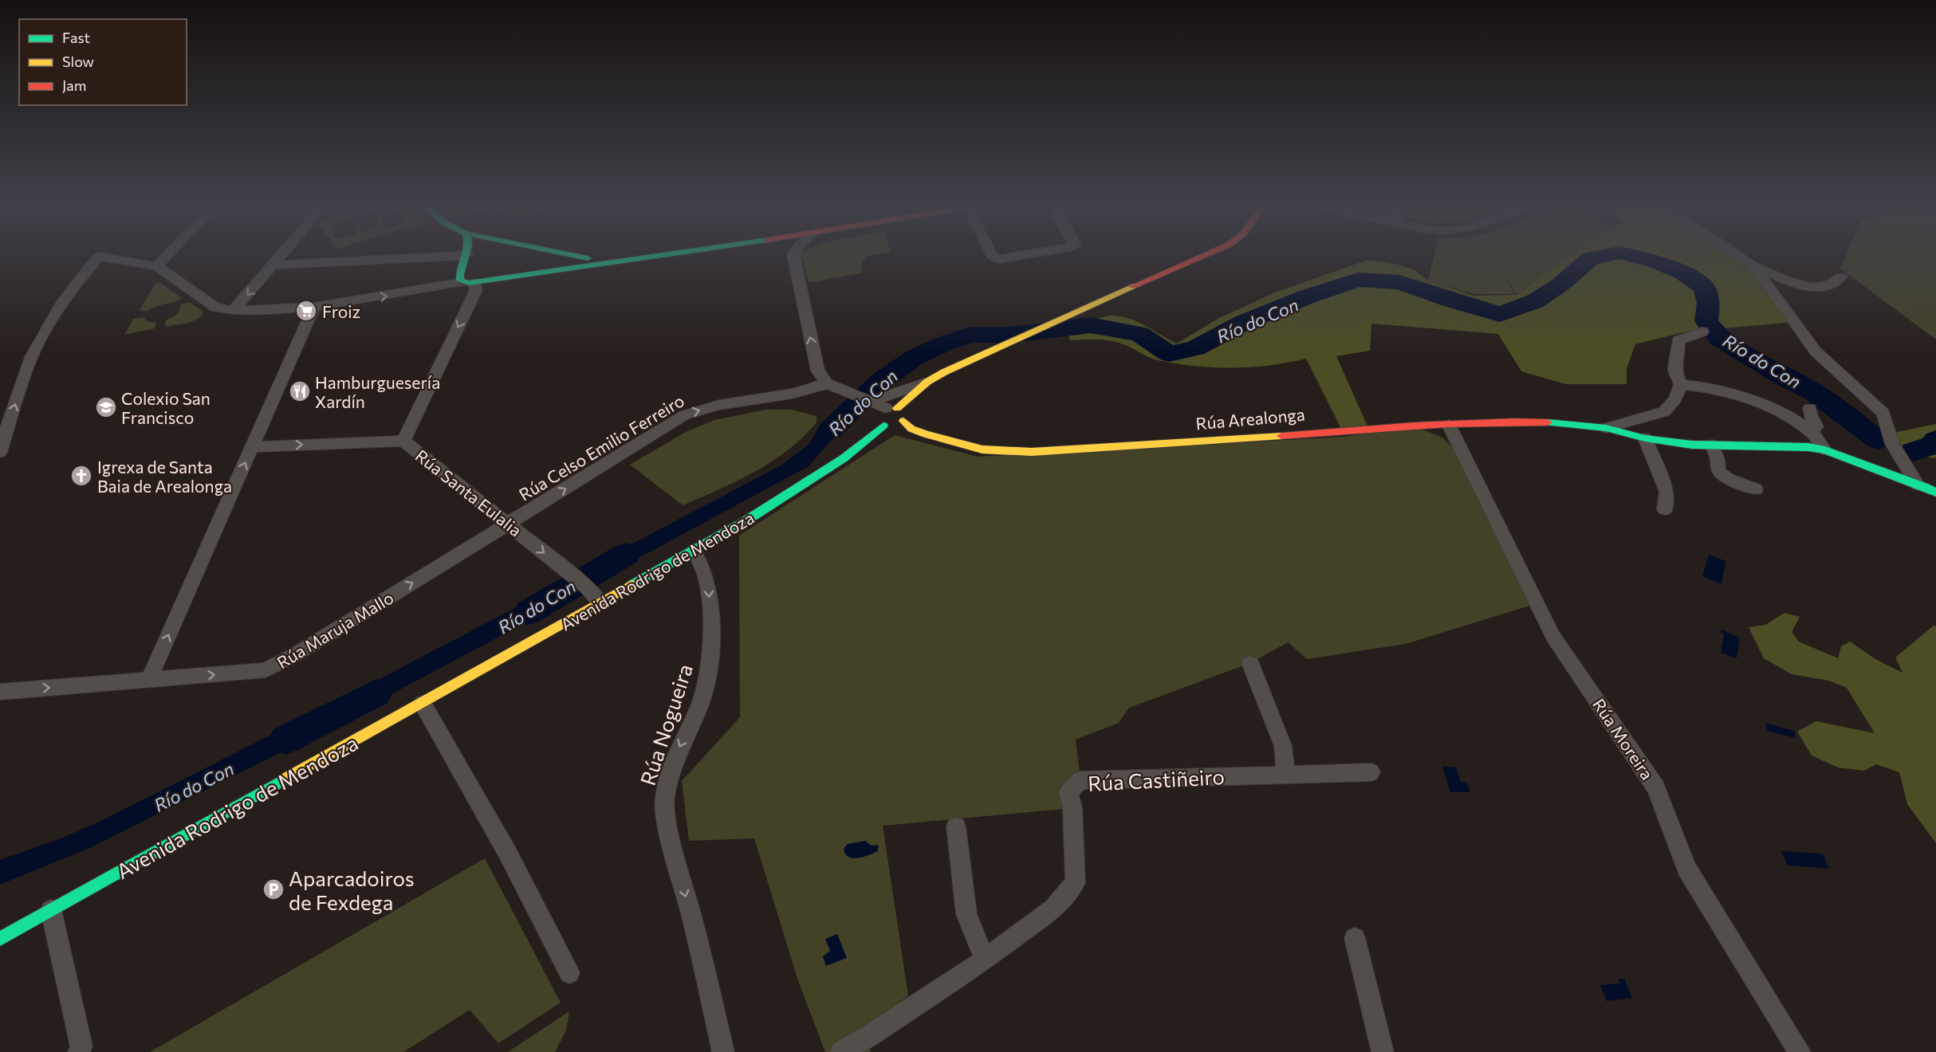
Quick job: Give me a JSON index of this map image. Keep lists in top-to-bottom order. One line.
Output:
{"streets":{"main road":["Rúa Arealonga","Avenida Rodrigo de Mendoza"],"street":["Rúa Celso Emilio Ferreiro","Rúa Santa Eulalia","Rúa Maruja Mallo","Rúa Nogueira","Rúa Moreira","Rúa Castiñeiro"]},"crossings":[["Rúa Arealonga","Rúa Moreira"],["Rúa Celso Emilio Ferreiro","Rúa Santa Eulalia"],["Rúa Celso Emilio Ferreiro","Rúa Maruja Mallo"],["Rúa Santa Eulalia","Avenida Rodrigo de Mendoza"],["Rúa Santa Eulalia","Rúa Maruja Mallo"],["Avenida Rodrigo de Mendoza","Rúa Nogueira"]],"one_way":["Rúa Celso Emilio Ferreiro","Rúa Maruja Mallo","Rúa Nogueira"],"water":["Río do Con"],"places":{"supermarket":["Froiz"],"restaurant":["Hamburguesería Xardín"],"school or university":["Colexio San Francisco"],"church":["Igrexa de Santa Baia de Arealonga"],"parking":["Aparcadoiros de Fexdega"]},"legend":["Fast","Slow","Jam"]}
